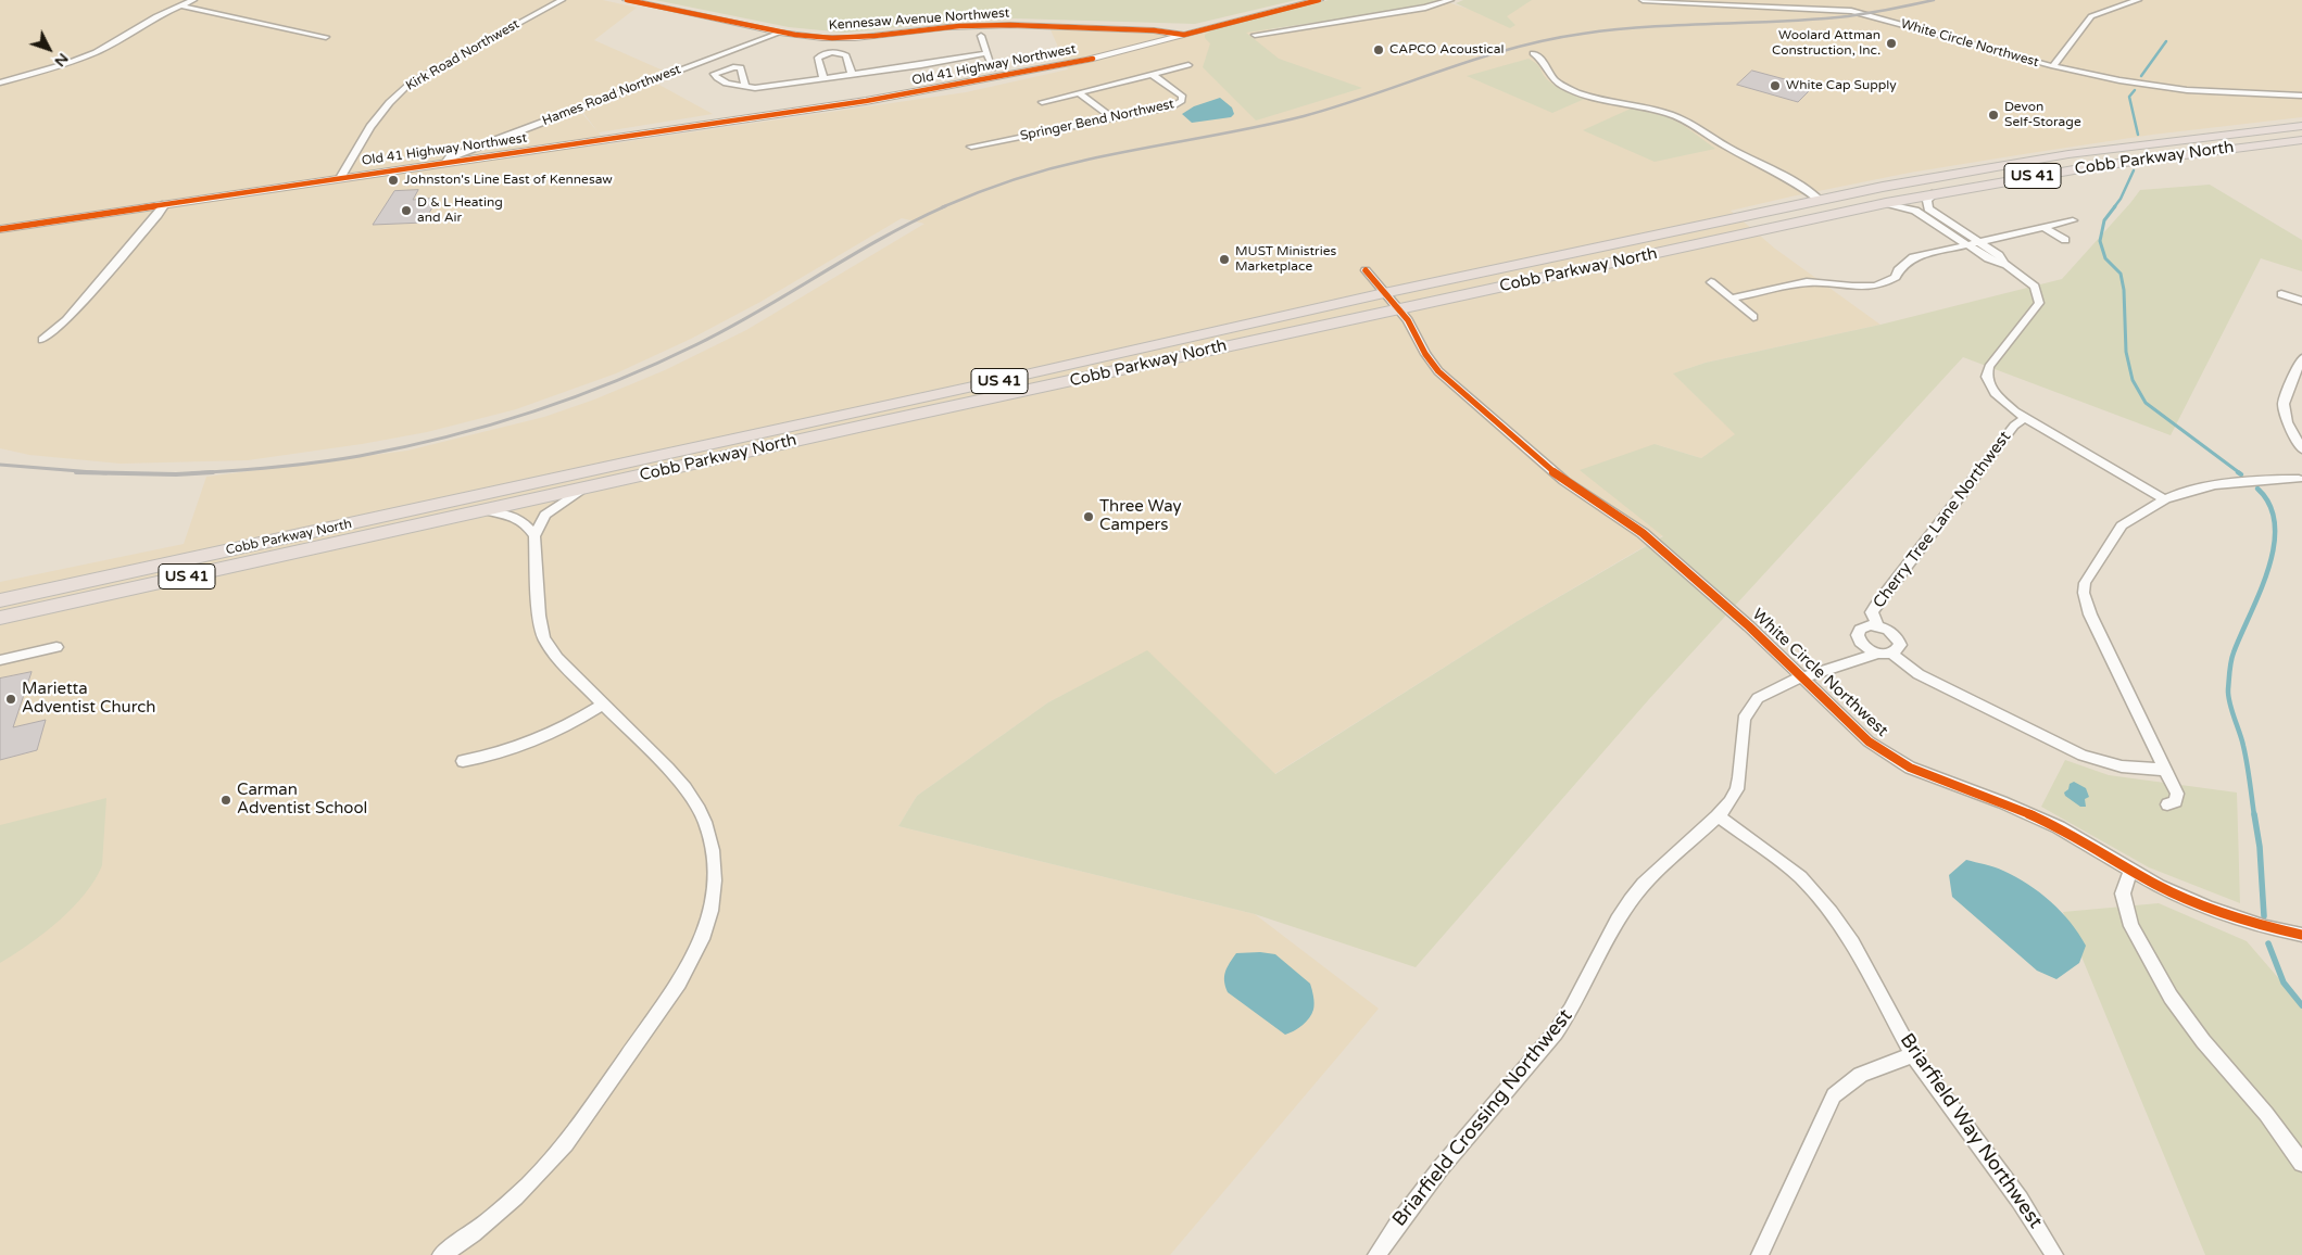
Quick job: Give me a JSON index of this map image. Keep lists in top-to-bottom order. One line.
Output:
{"streets":{"main road":["Cobb Parkway North","US 41"],"street":["Kennesaw Avenue Northwest","White Circle Northwest","Kirk Road Northwest","Old 41 Highway Northwest","Hames Road Northwest","Springer Bend Northwest","Cherry Tree Lane Northwest","Briarfield Crossing Northwest","Briarfield Way Northwest"]},"crossings":[["Kennesaw Avenue Northwest","Old 41 Highway Northwest"],["Kennesaw Avenue Northwest","Hames Road Northwest"],["White Circle Northwest","Cobb Parkway North"],["White Circle Northwest","Briarfield Crossing Northwest"],["Kirk Road Northwest","Old 41 Highway Northwest"],["Old 41 Highway Northwest","Hames Road Northwest"],["Briarfield Crossing Northwest","Briarfield Way Northwest"]],"places":["Woolard Attman Construction, Inc.","CAPCO Acoustical","White Cap Supply","Devon Self-Storage","Johnston's Line East of Kennesaw","D & L Heating and Air","MUST Ministries Marketplace","Three Way Campers","Marietta Adventist Church","Carman Adventist School"],"north":"bottom right"}
